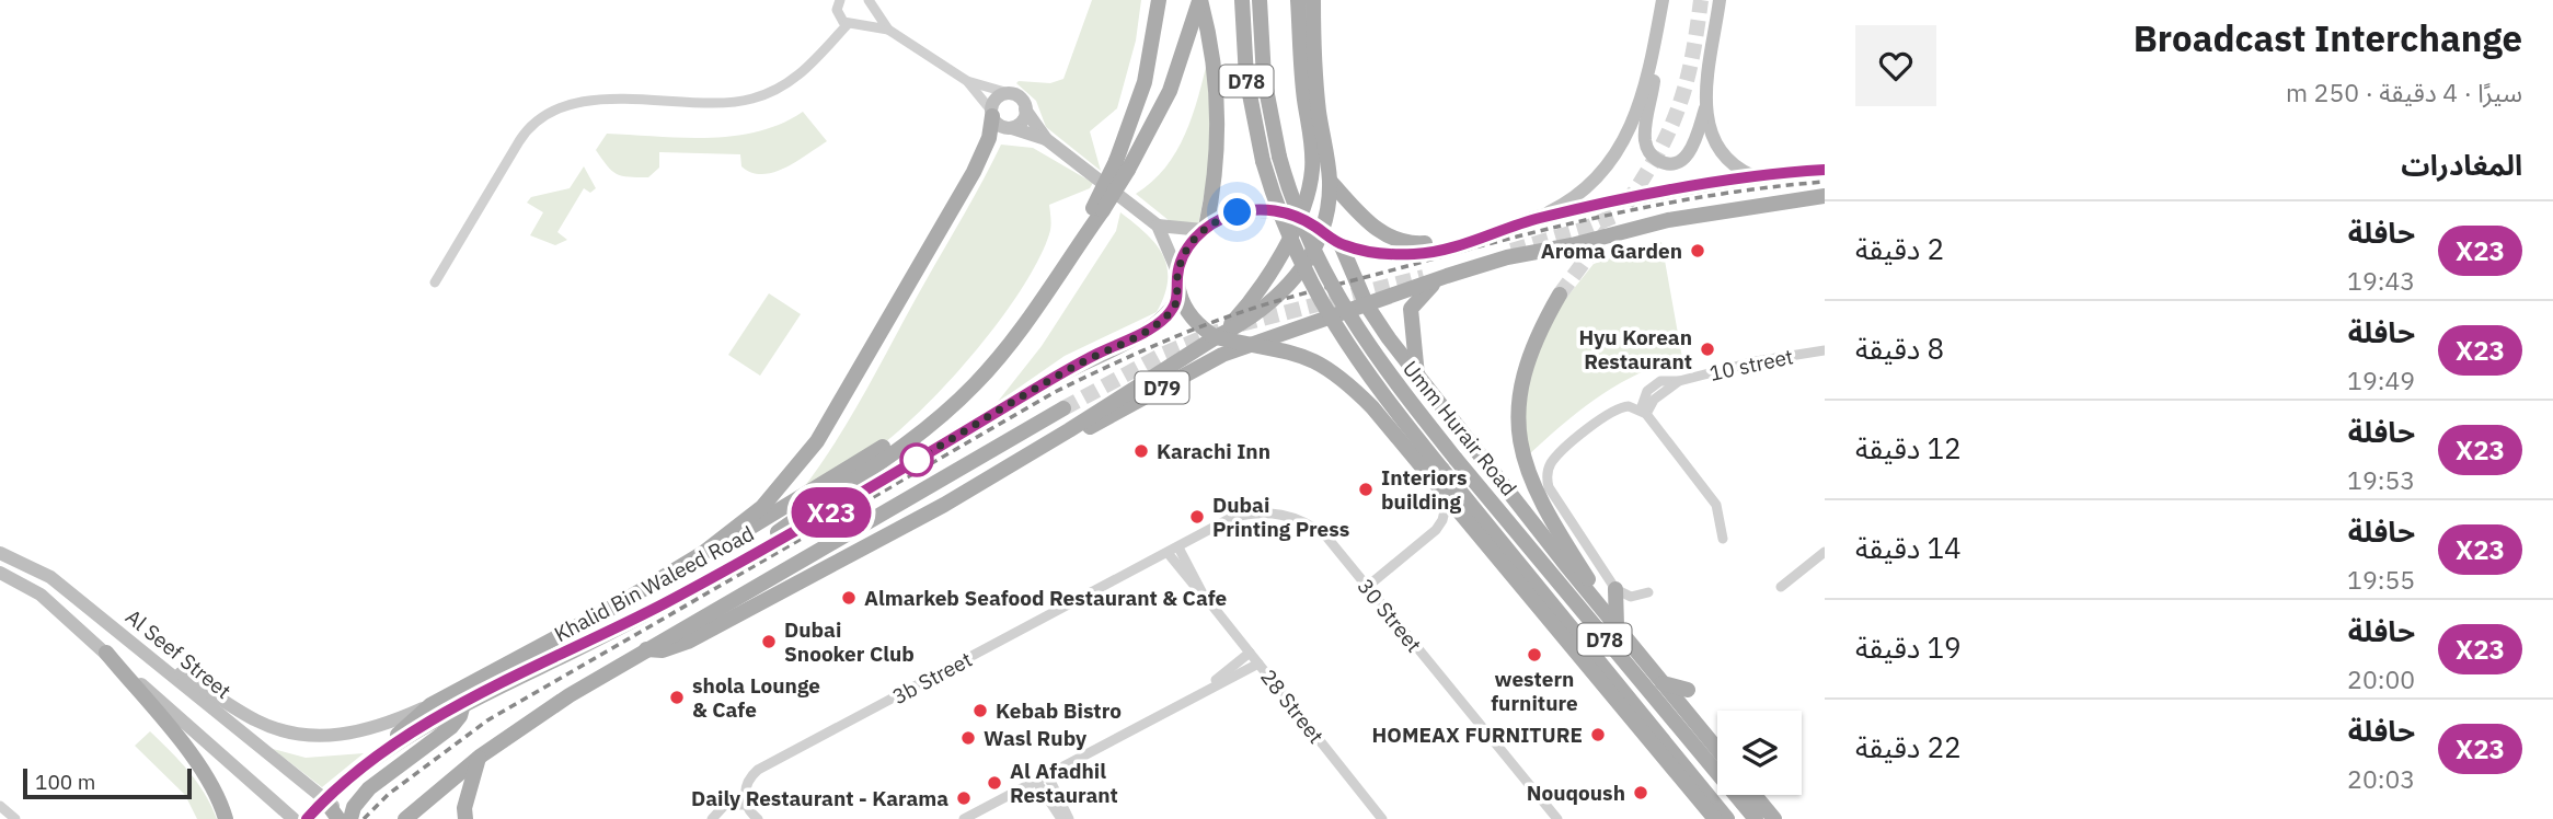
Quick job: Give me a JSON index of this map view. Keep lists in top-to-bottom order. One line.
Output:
{"streets":{"main road":["D78","D79","Umm Hurair Road","Khalid Bin Waleed Road","Al Seef Street"],"street":["10 street","30 Street","3b Street","28 Street"]},"crossings":[["Khalid Bin Waleed Road","Al Seef Street"],["30 Street","3b Street"],["30 Street","28 Street"],["3b Street","28 Street"]],"places":["Aroma Garden","Hyu Korean Restaurant","Karachi Inn","Interiors building","Dubai Printing Press","Almarkeb Seafood Restaurant & Cafe","Dubai Snooker Club","western furniture","shola Lounge & Cafe","Kebab Bistro","HOMEAX FURNITURE","Wasl Ruby","Al Afadhil Restaurant","Nouqoush","Daily Restaurant - Karama"],"lines":["bus line X23"],"scale_bar":"100 m","page":{"heading":[["Broadcast Interchange","سيرًا · 4 دقيقة · 250 m"],"المغادرات"],"on_map":"X23","list":[{"mark":"X23","name":"حافلة","note":"19:43","value":"2 دقيقة"},{"mark":"X23","name":"حافلة","note":"19:49","value":"8 دقيقة"},{"mark":"X23","name":"حافلة","note":"19:53","value":"12 دقيقة"},{"mark":"X23","name":"حافلة","note":"19:55","value":"14 دقيقة"},{"mark":"X23","name":"حافلة","note":"20:00","value":"19 دقيقة"},{"mark":"X23","name":"حافلة","note":"20:03","value":"22 دقيقة"}],"scale":"100 m"}}
